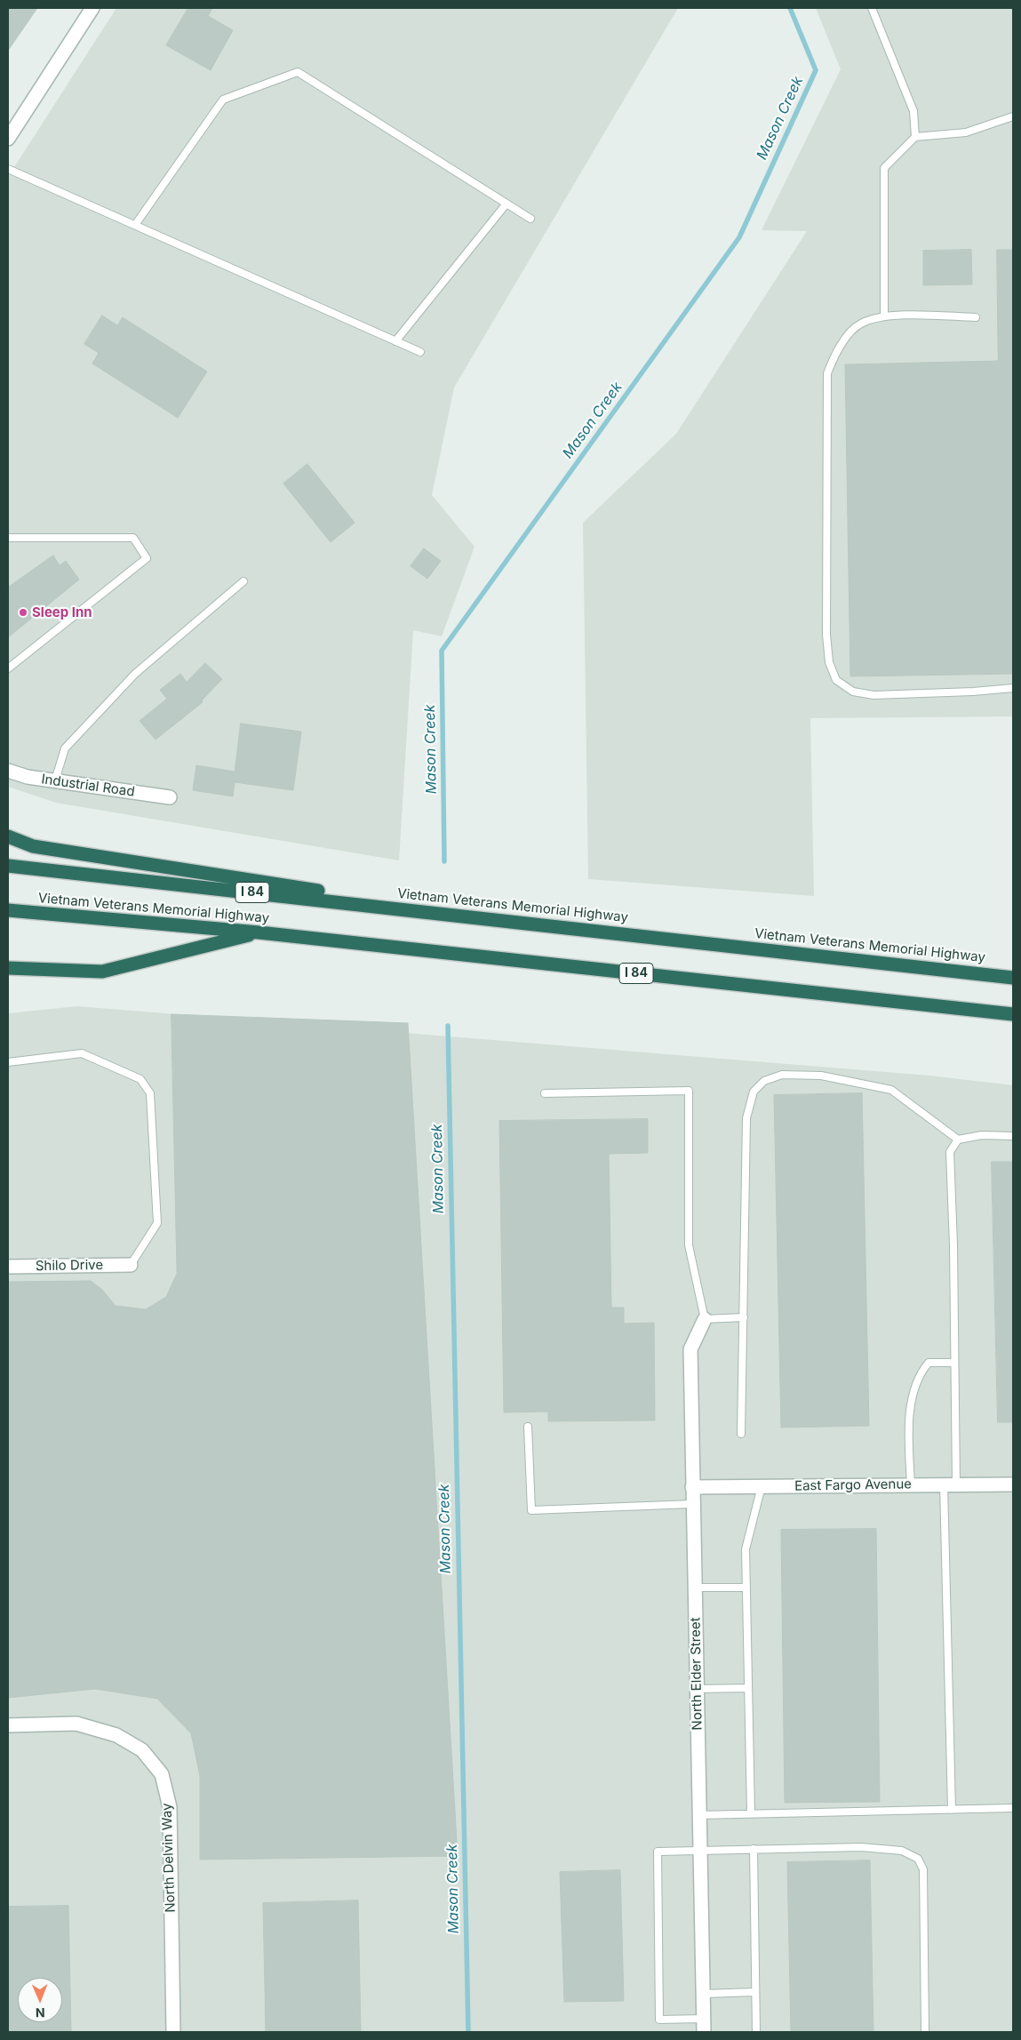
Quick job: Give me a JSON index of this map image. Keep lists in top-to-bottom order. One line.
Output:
{"streets":{"highway":["I 84","Vietnam Veterans Memorial Highway"],"street":["Industrial Road","Shilo Drive","East Fargo Avenue","North Elder Street","North Delvin Way"]},"crossings":[["East Fargo Avenue","North Elder Street"]],"water":["Mason Creek"],"places":["Sleep Inn"],"north":"bottom"}
